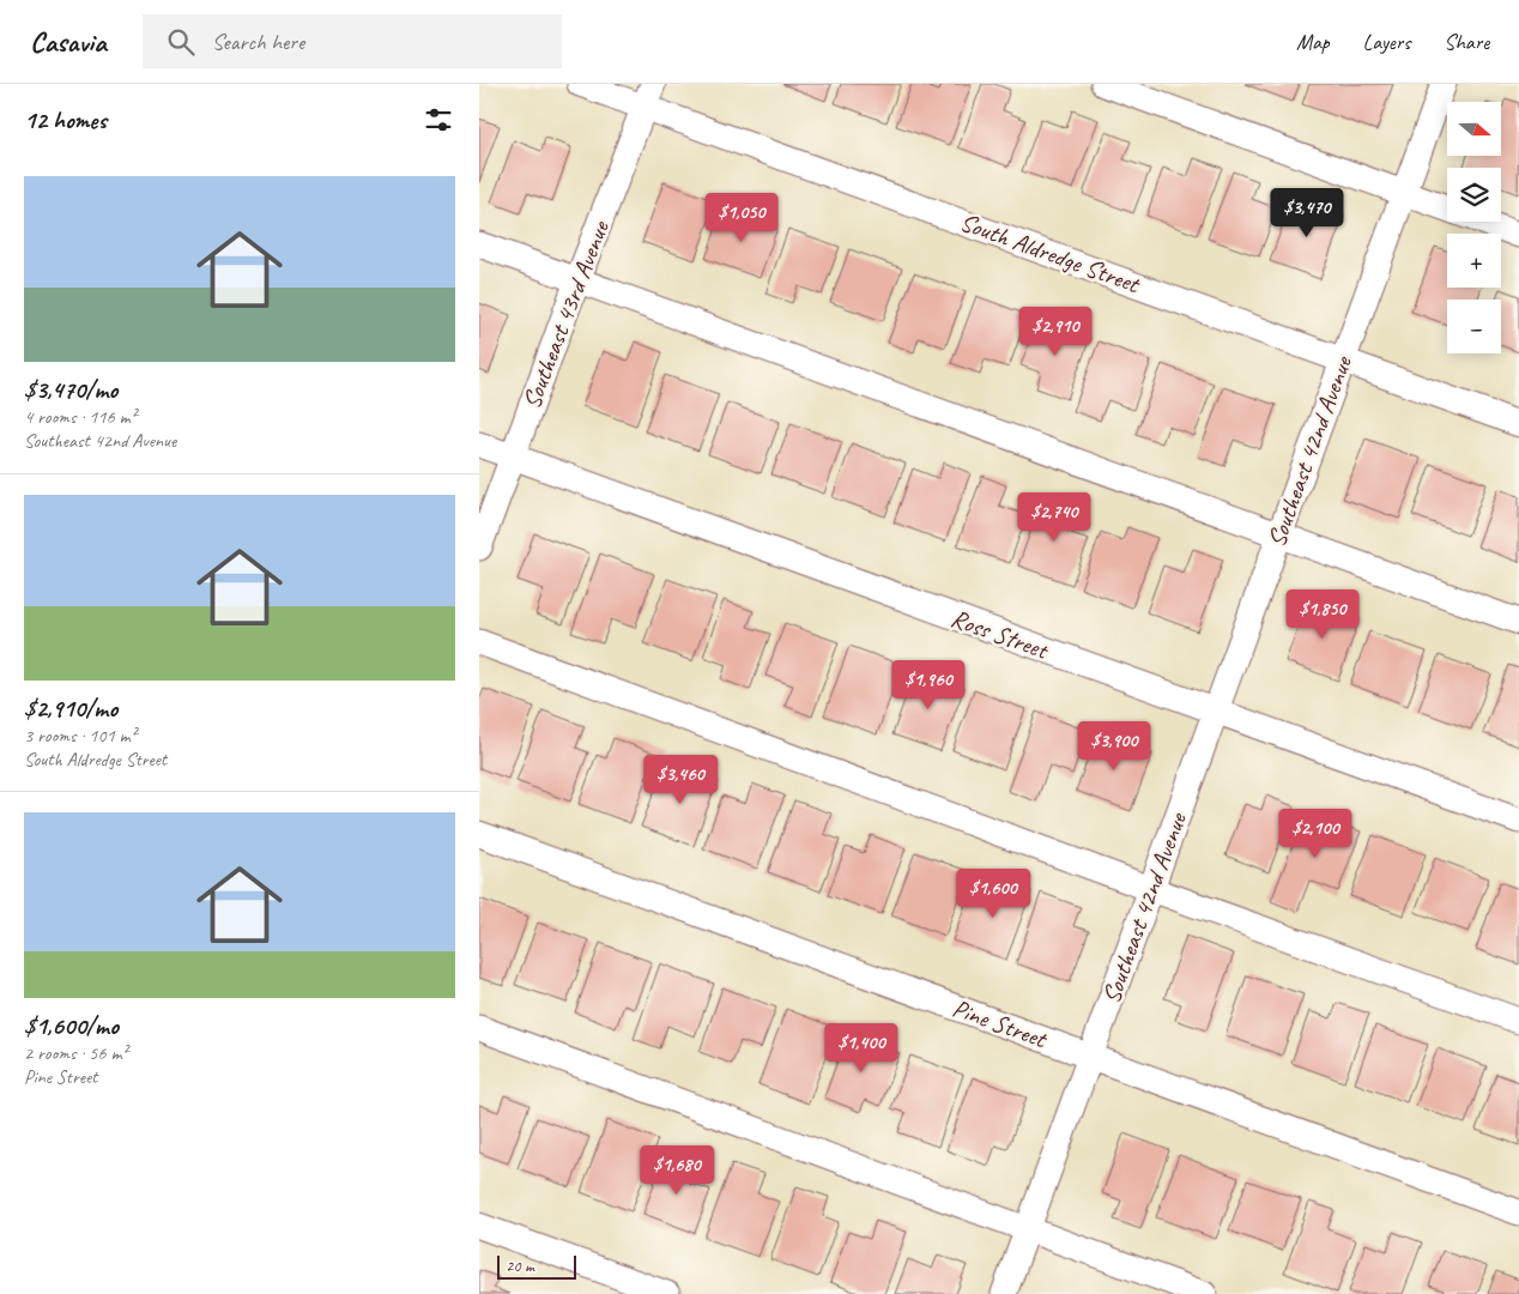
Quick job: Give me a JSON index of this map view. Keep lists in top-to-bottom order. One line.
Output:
{"streets":{"street":["South Aldredge Street","Southeast 43rd Avenue","Southeast 42nd Avenue","Ross Street","Pine Street"]},"crossings":[["South Aldredge Street","Southeast 43rd Avenue"],["South Aldredge Street","Southeast 42nd Avenue"],["Southeast 43rd Avenue","Ross Street"],["Southeast 42nd Avenue","Ross Street"],["Southeast 42nd Avenue","Pine Street"]],"scale_bar":"20 m","north":"right","page":{"header":"Casavia","search":"Search here","nav":["Map","Layers","Share"],"heading":"12 homes","map_buttons":["+","−"],"list":[{"name":"$3,470/mo","note":"4 rooms · 116 m² · Southeast 42nd Avenue"},{"name":"$2,910/mo","note":"3 rooms · 101 m² · South Aldredge Street"},{"name":"$1,600/mo","note":"2 rooms · 56 m² · Pine Street"}],"price":["$3,470","$1,050","$2,910","$2,740","$1,850","$1,960","$3,900","$3,460","$2,100","$1,600","$1,400","$1,680"],"scale":"20 m"}}
